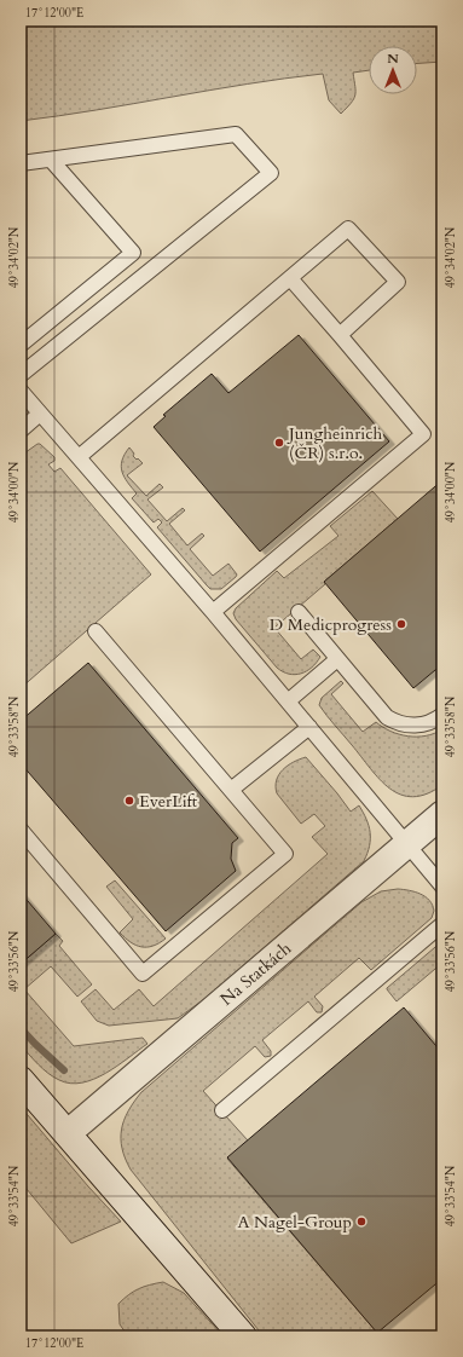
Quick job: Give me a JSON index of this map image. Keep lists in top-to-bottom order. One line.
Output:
{"streets":{"street":["Na Statkách"]},"places":["Jungheinrich (ČR) s.r.o.","D Medicprogress","EverLift","A Nagel-Group"],"north":"top","coordinates":["17°12'00\"E","49°34'02\"N","49°34'00\"N","49°33'58\"N","49°33'56\"N","49°33'54\"N"]}
